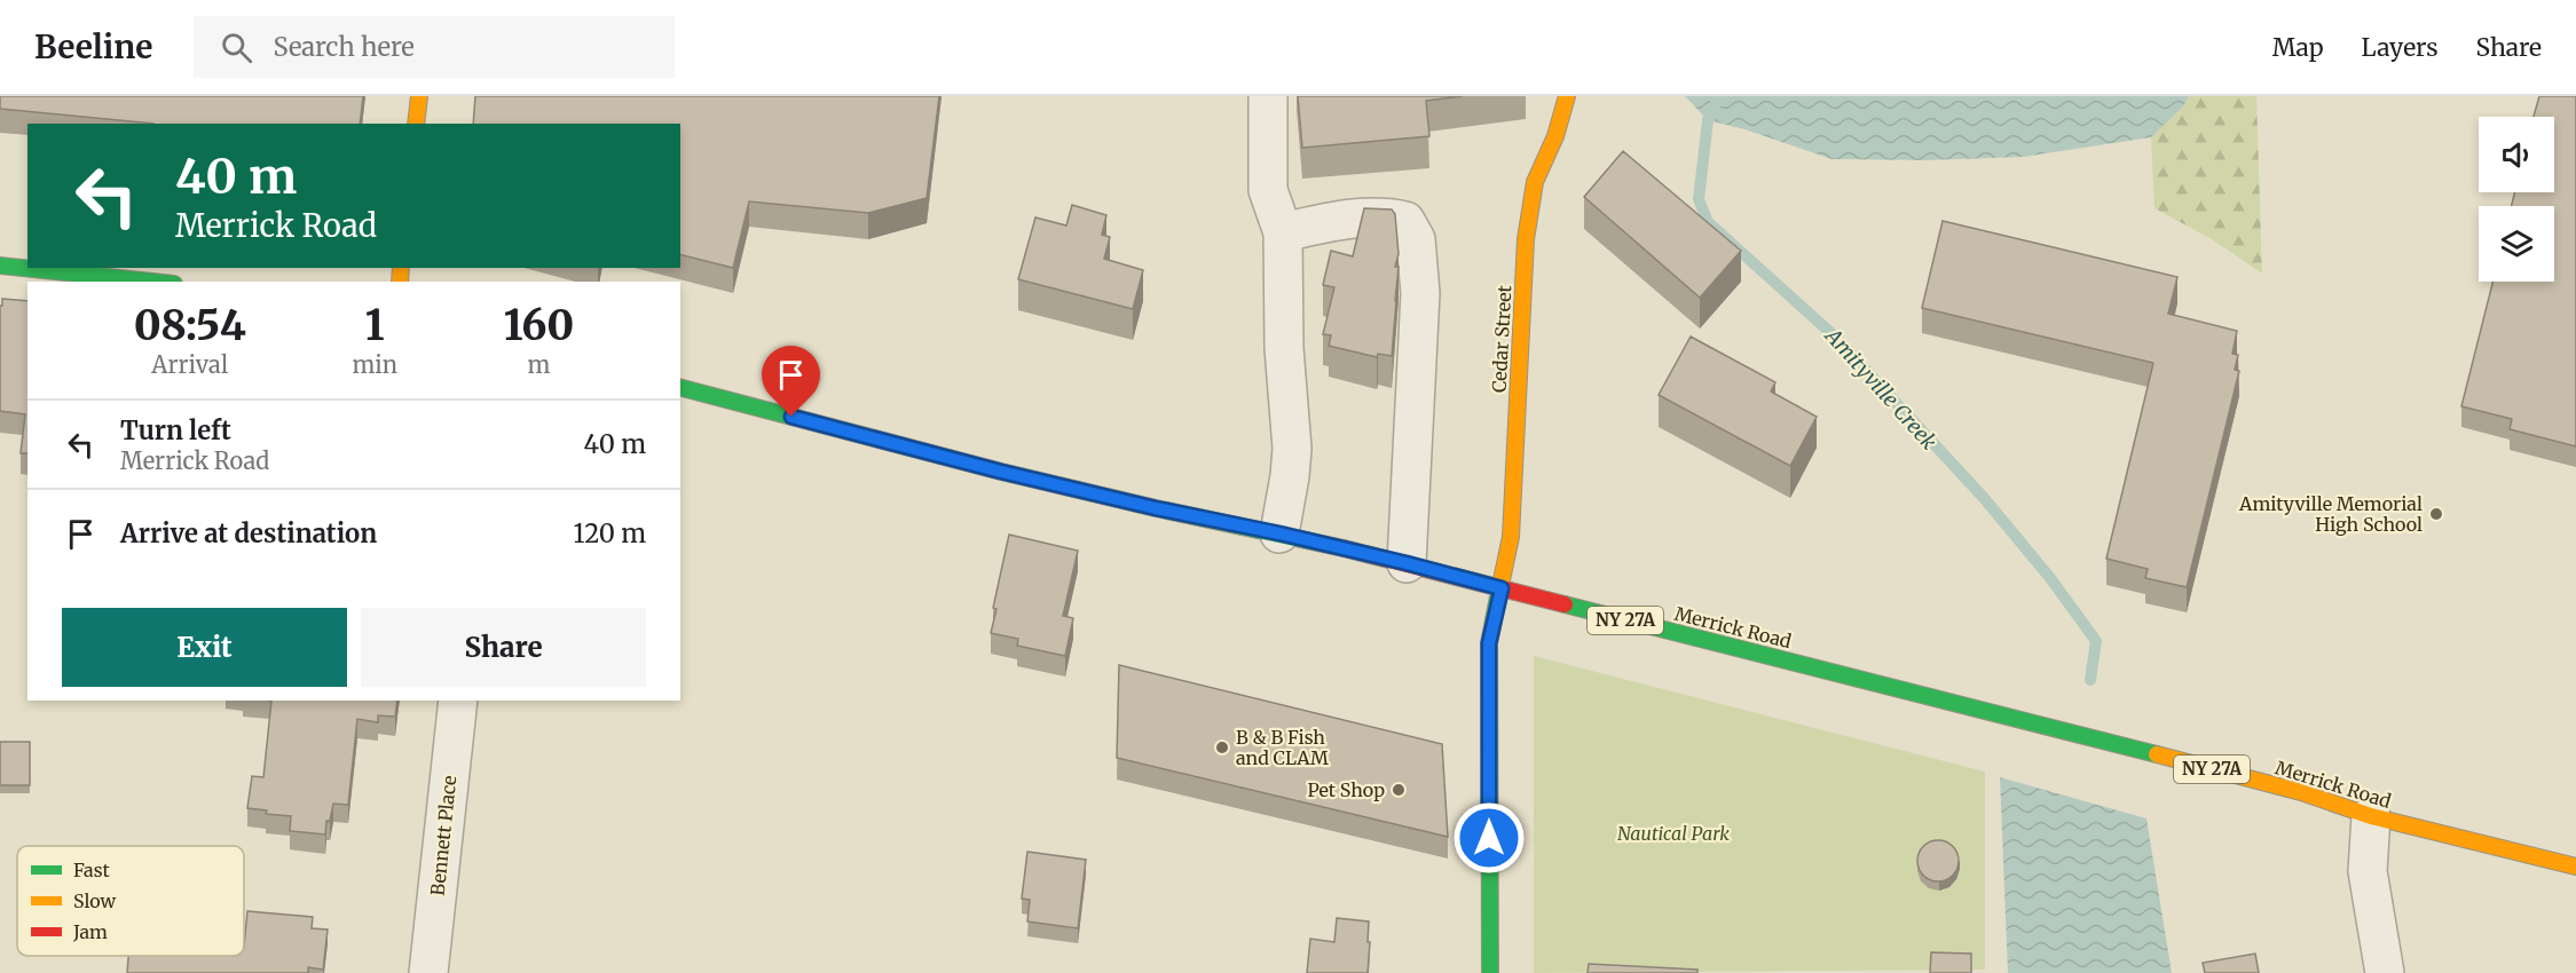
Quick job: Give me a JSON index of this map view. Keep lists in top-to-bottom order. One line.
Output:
{"streets":{"main road":["Cedar Street","NY 27A","Merrick Road"],"street":["Bennett Place"]},"crossings":[["Cedar Street","Merrick Road"]],"water":["Amityville Creek"],"parks":["Nautical Park"],"places":["Amityville Memorial High School","B & B Fish and CLAM","Pet Shop"],"legend":["Fast","Slow","Jam"],"page":{"header":"Beeline","search":"Search here","nav":["Map","Layers","Share"],"turn":["40 m","Merrick Road"],"eta":["08:54","Arrival","1","min","160","m"],"list":[{"name":"Turn left","note":"Merrick Road","value":"40 m"},{"name":"Arrive at destination","value":"120 m"}],"buttons":["Exit","Share"]}}
